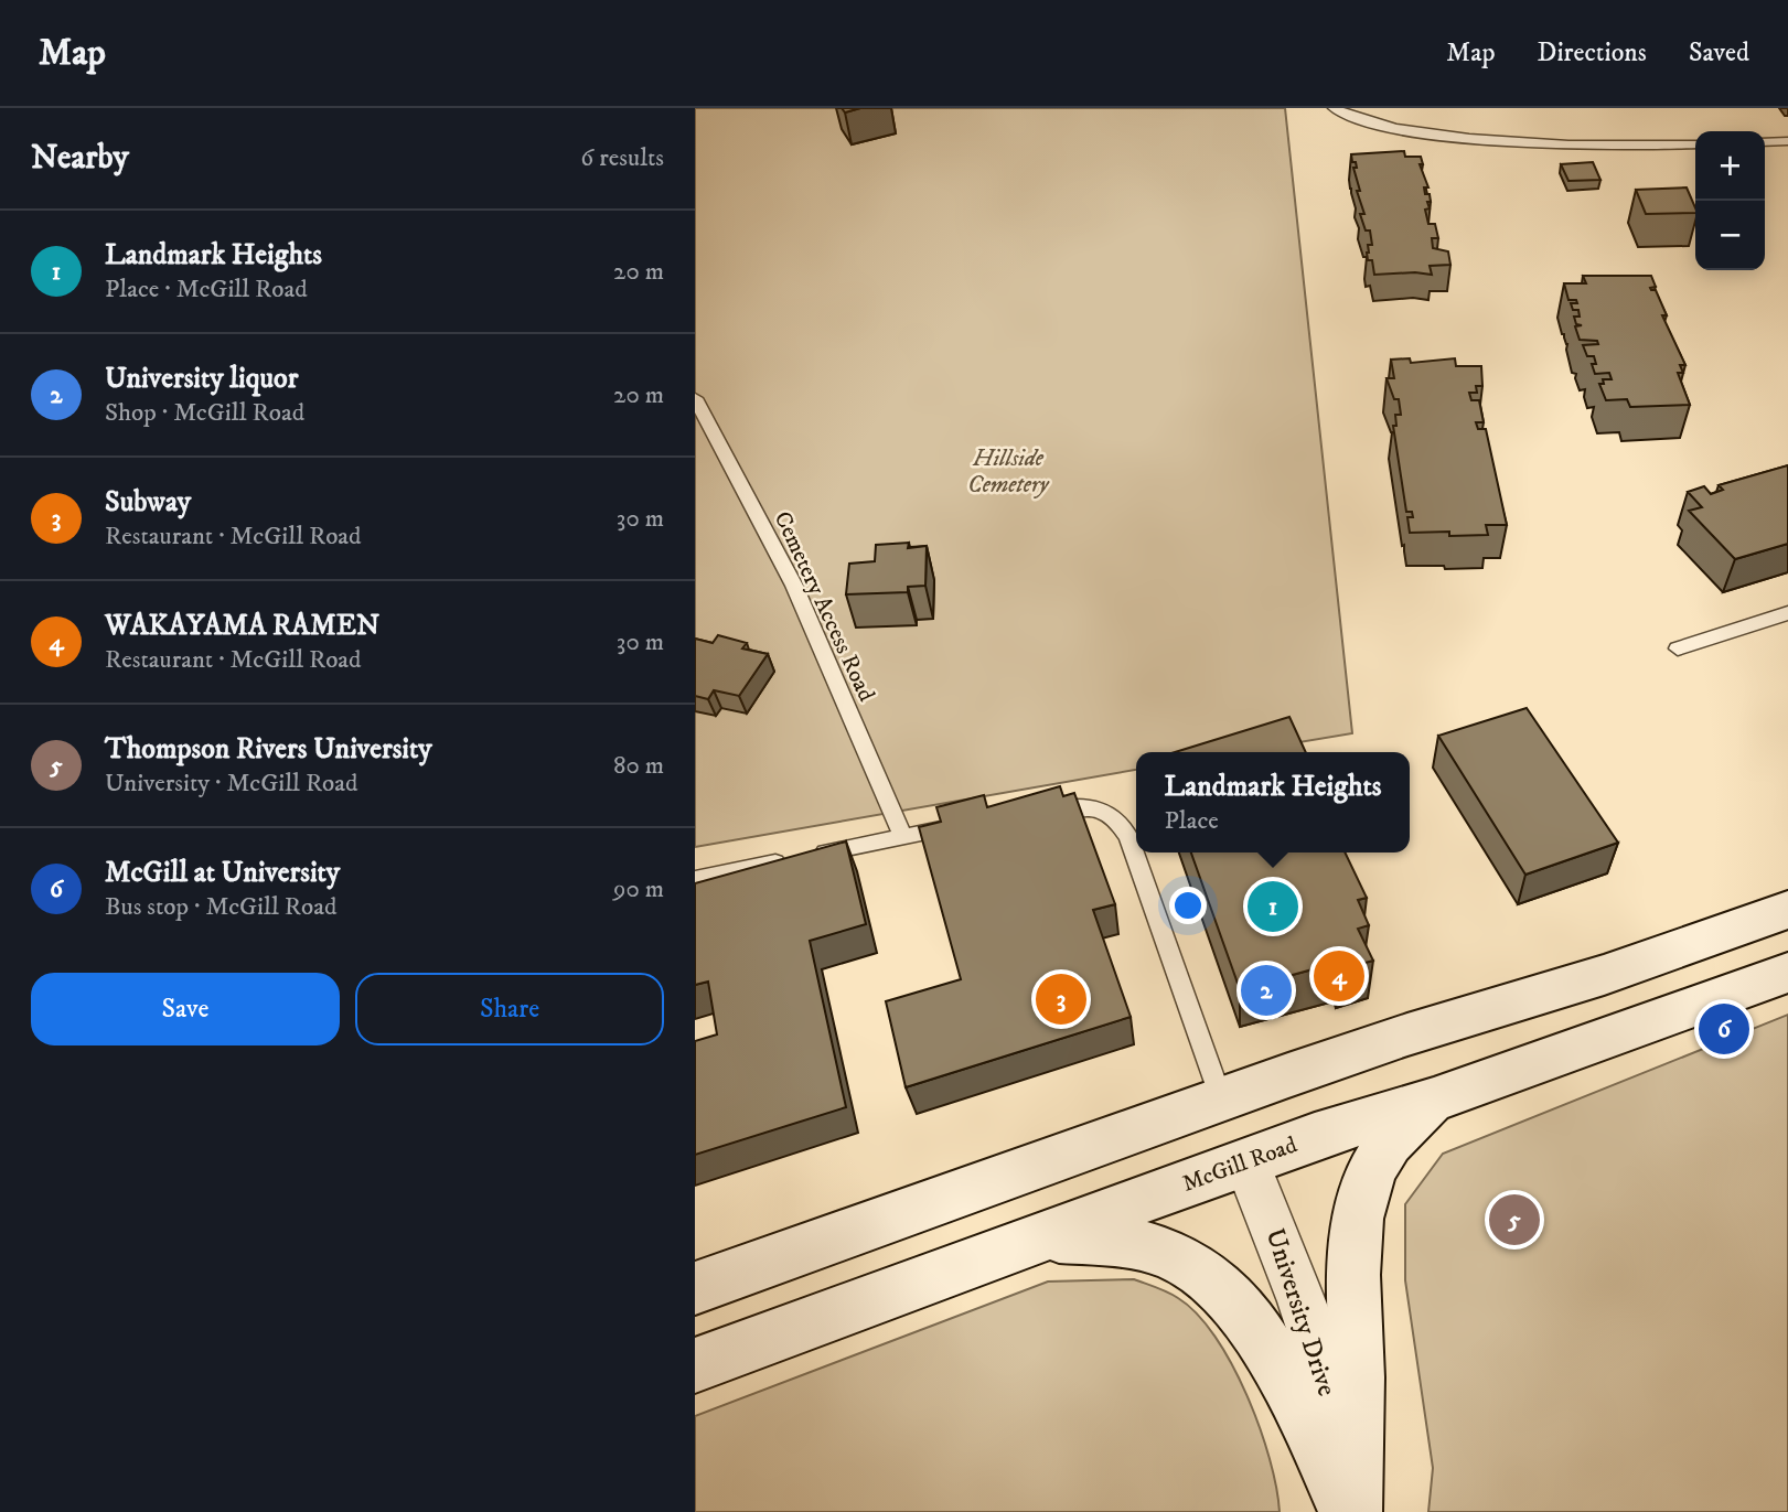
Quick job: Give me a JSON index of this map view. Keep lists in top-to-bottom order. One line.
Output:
{"streets":{"main road":["McGill Road"],"street":["University Drive"],"lane":["Cemetery Access Road"]},"crossings":[["McGill Road","University Drive"]],"parks":["Hillside Cemetery"],"page":{"header":"Map","nav":["Map","Directions","Saved"],"heading":["Nearby","6 results"],"map_buttons":["+","−"],"list":[{"mark":"1","name":"Landmark Heights","note":"Place · McGill Road","value":"20 m"},{"mark":"2","name":"University liquor","note":"Shop · McGill Road","value":"20 m"},{"mark":"3","name":"Subway","note":"Restaurant · McGill Road","value":"30 m"},{"mark":"4","name":"WAKAYAMA RAMEN","note":"Restaurant · McGill Road","value":"30 m"},{"mark":"5","name":"Thompson Rivers University","note":"University · McGill Road","value":"80 m"},{"mark":"6","name":"McGill at University","note":"Bus stop · McGill Road","value":"90 m"}],"popup":["Landmark Heights","Place"],"pins":["1","4","2","3","6","5"],"buttons":["Save","Share"]}}
